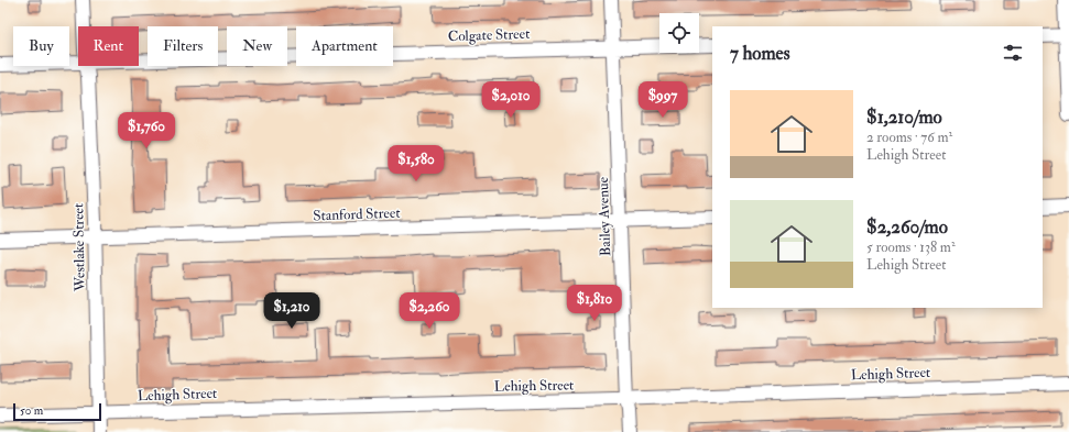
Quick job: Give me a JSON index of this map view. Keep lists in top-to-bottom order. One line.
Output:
{"streets":{"street":["Colgate Street","Stanford Street","Bailey Avenue","Westlake Street","Lehigh Street"]},"crossings":[["Colgate Street","Bailey Avenue"],["Stanford Street","Bailey Avenue"],["Stanford Street","Westlake Street"],["Bailey Avenue","Lehigh Street"],["Westlake Street","Lehigh Street"]],"scale_bar":"50 m","page":{"chip":["Buy","Rent","Filters","New","Apartment"],"heading":"7 homes","list":[{"name":"$1,210/mo","note":"2 rooms · 76 m² · Lehigh Street"},{"name":"$2,260/mo","note":"5 rooms · 138 m² · Lehigh Street"}],"price":["$2,010","$997","$1,760","$1,580","$1,810","$1,210","$2,260"],"scale":"50 m"}}
